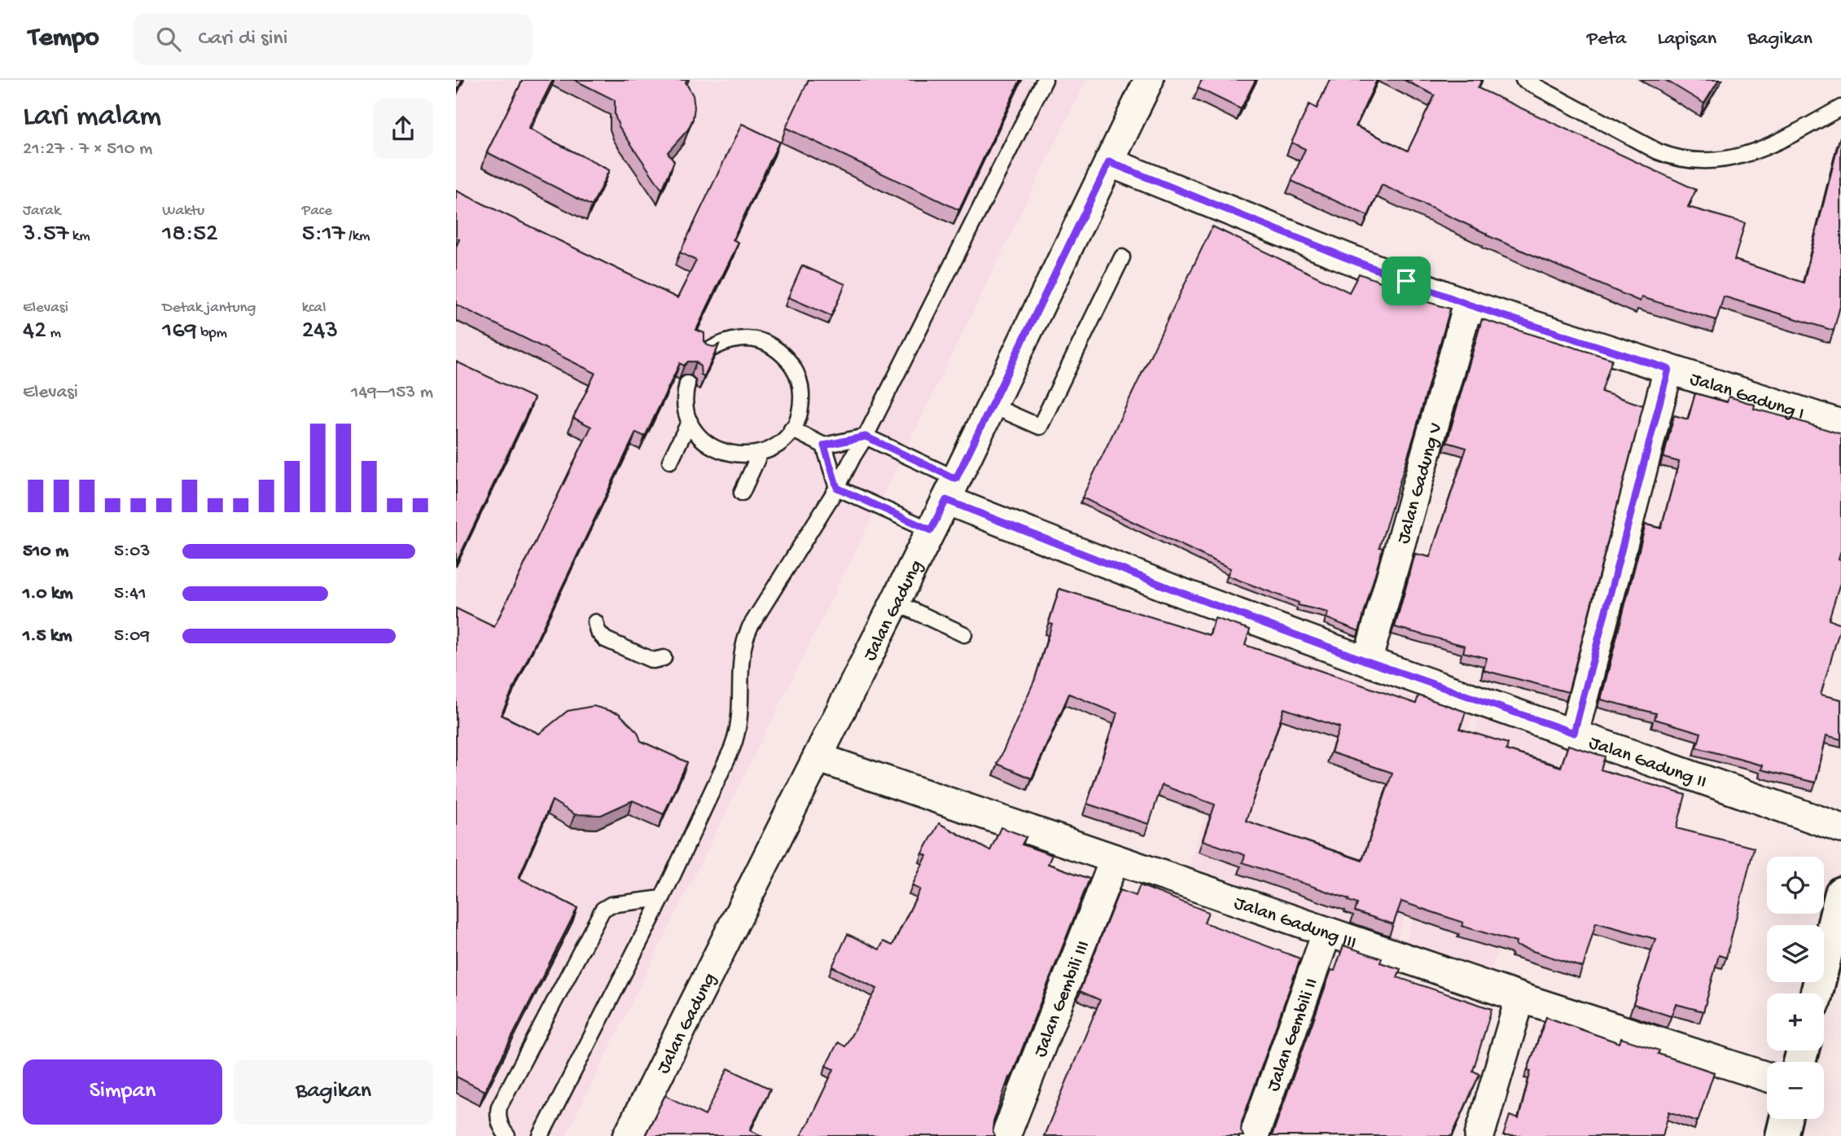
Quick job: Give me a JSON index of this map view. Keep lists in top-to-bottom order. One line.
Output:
{"streets":{"street":["Jalan Gadung I","Jalan Gadung V","Jalan Gadung","Jalan Gadung II","Jalan Gadung III","Jalan Gembili III","Jalan Gembili II"]},"crossings":[["Jalan Gadung I","Jalan Gadung V"],["Jalan Gadung I","Jalan Gadung"],["Jalan Gadung V","Jalan Gadung II"],["Jalan Gadung","Jalan Gadung II"],["Jalan Gadung","Jalan Gadung III"],["Jalan Gadung III","Jalan Gembili III"],["Jalan Gadung III","Jalan Gembili II"]],"page":{"header":"Tempo","search":"Cari di sini","nav":["Peta","Lapisan","Bagikan"],"heading":["Lari malam","21:27 · 7 × 510 m"],"stats":[["Jarak","3.57 km"],["Waktu","18:52"],["Pace","5:17 /km"],["Elevasi","42 m"],["Detak jantung","169 bpm"],["kcal","243"]],"chart":["Elevasi","149–153 m"],"list":[{"name":"510 m","note":"5:03"},{"name":"1.0 km","note":"5:41"},{"name":"1.5 km","note":"5:09"}],"map_buttons":["+","−"],"buttons":["Simpan","Bagikan"]}}
